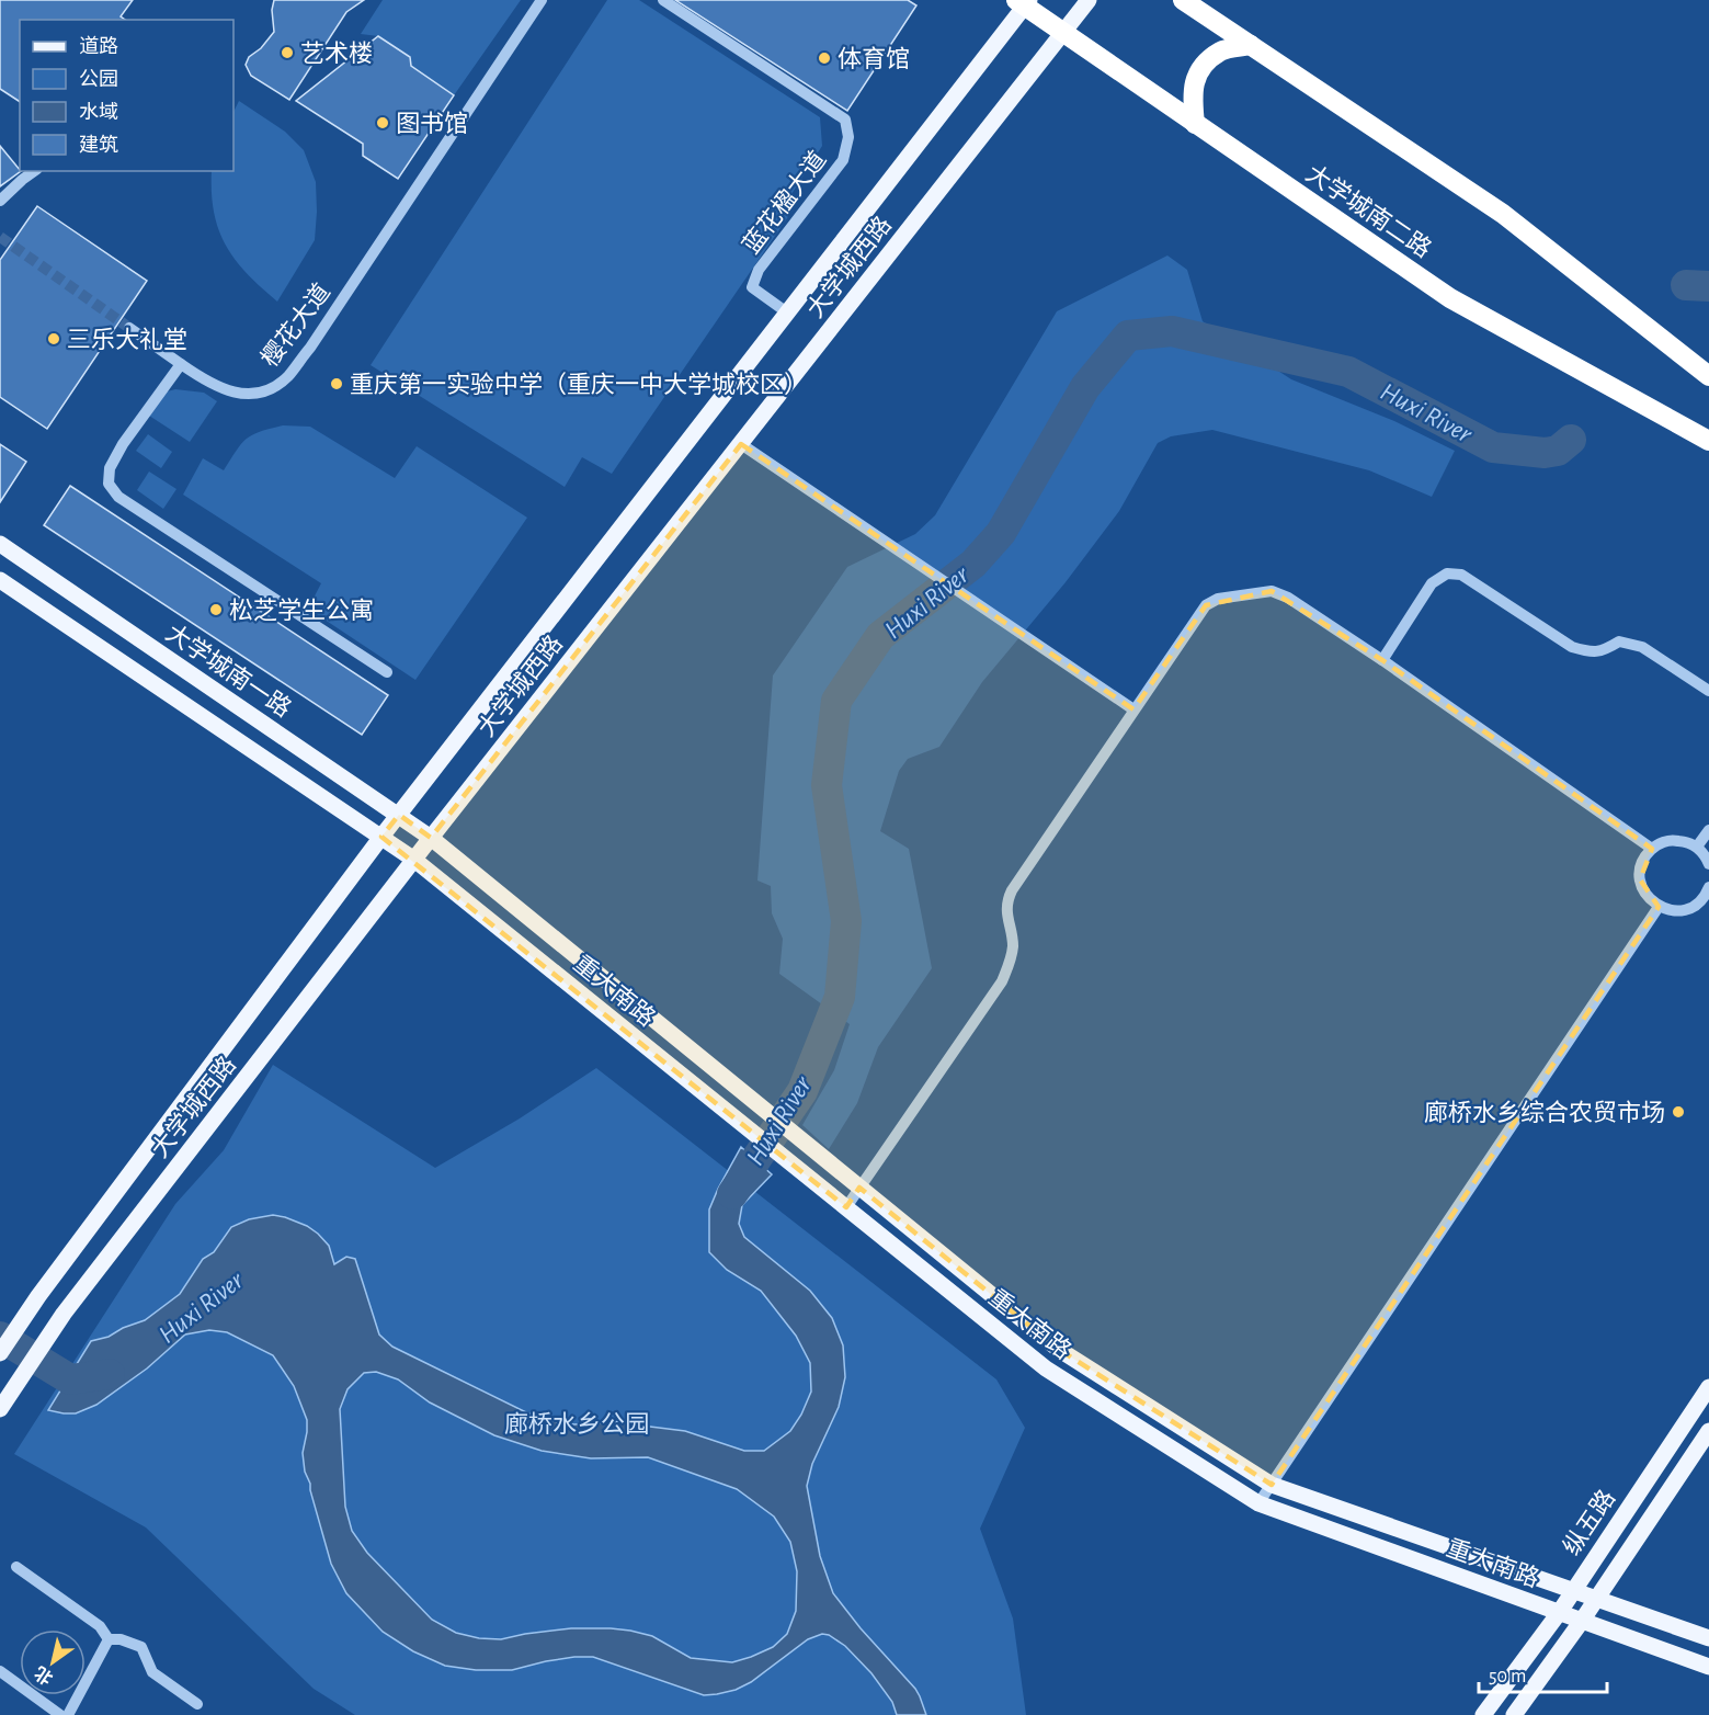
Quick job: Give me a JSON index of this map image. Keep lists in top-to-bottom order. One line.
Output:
{"streets":{"highway":["大学城南二路"],"main road":["大学城西路","大学城南一路","重大南路","纵五路"],"street":["蓝花楹大道","樱花大道"]},"crossings":[["蓝花楹大道","大学城西路"],["大学城南二路","大学城西路"],["大学城西路","大学城南一路"],["大学城西路","重大南路"],["大学城南一路","重大南路"],["重大南路","纵五路"]],"water":["Huxi River"],"parks":["廊桥水乡公园"],"places":["艺术楼","体育馆","图书馆","三乐大礼堂","重庆第一实验中学（重庆一中大学城校区）","松芝学生公寓","廊桥水乡综合农贸市场"],"legend":["道路","公园","水域","建筑"],"scale_bar":"50 m","north":"bottom left"}
